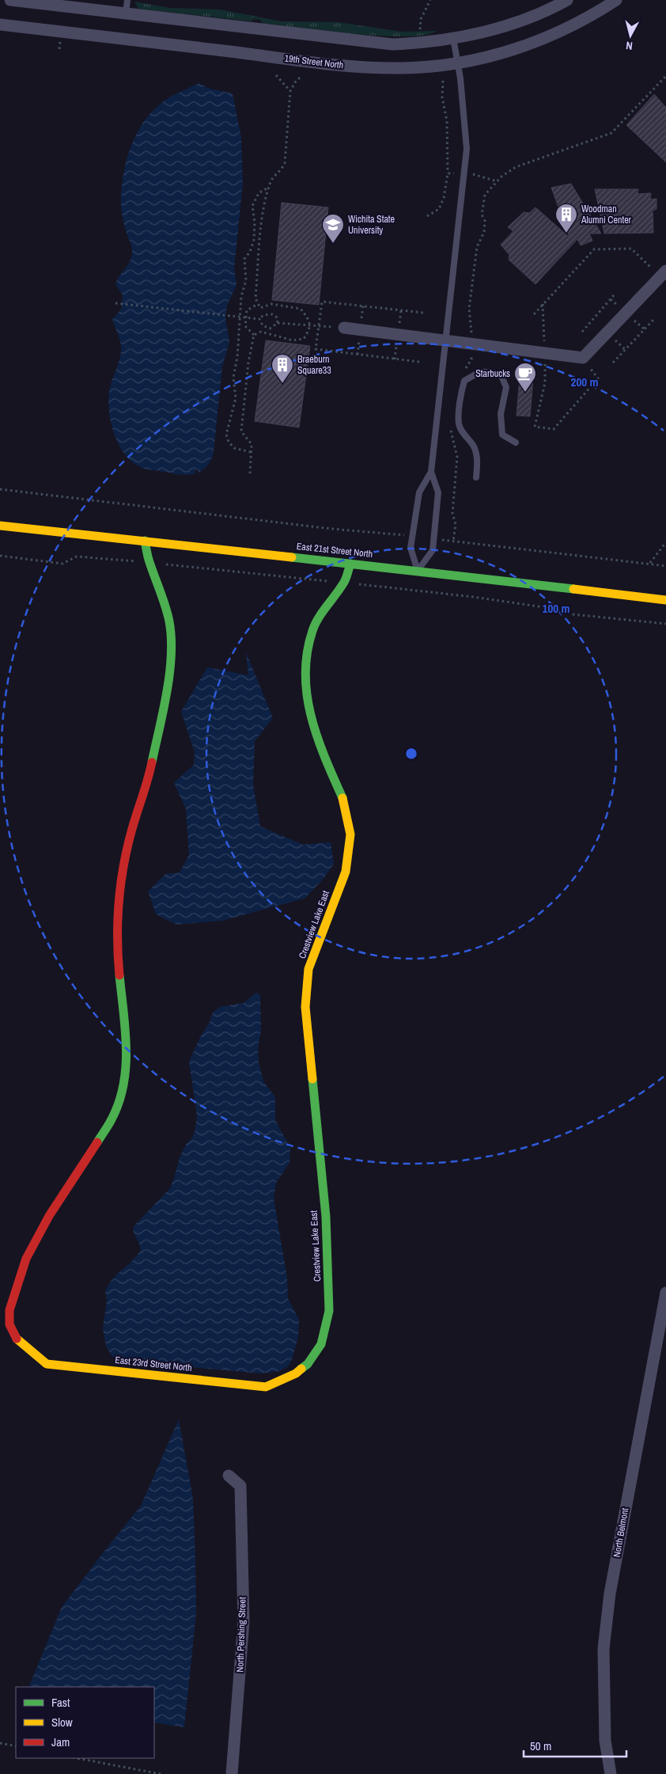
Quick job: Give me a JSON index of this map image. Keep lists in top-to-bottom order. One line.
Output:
{"streets":{"street":["19th Street North","East 21st Street North","Crestview Lake East","East 23rd Street North","North Belmont","North Pershing Street"]},"crossings":[["East 21st Street North","Crestview Lake East"],["East 21st Street North","East 23rd Street North"],["Crestview Lake East","East 23rd Street North"]],"places":{"building":["Woodman Alumni Center","Braeburn Square33"],"school or university":["Wichita State University"],"cafe":["Starbucks"]},"legend":["Fast","Slow","Jam"],"scale_bar":"50 m","north":"bottom","rings":["200 m","100 m"]}
